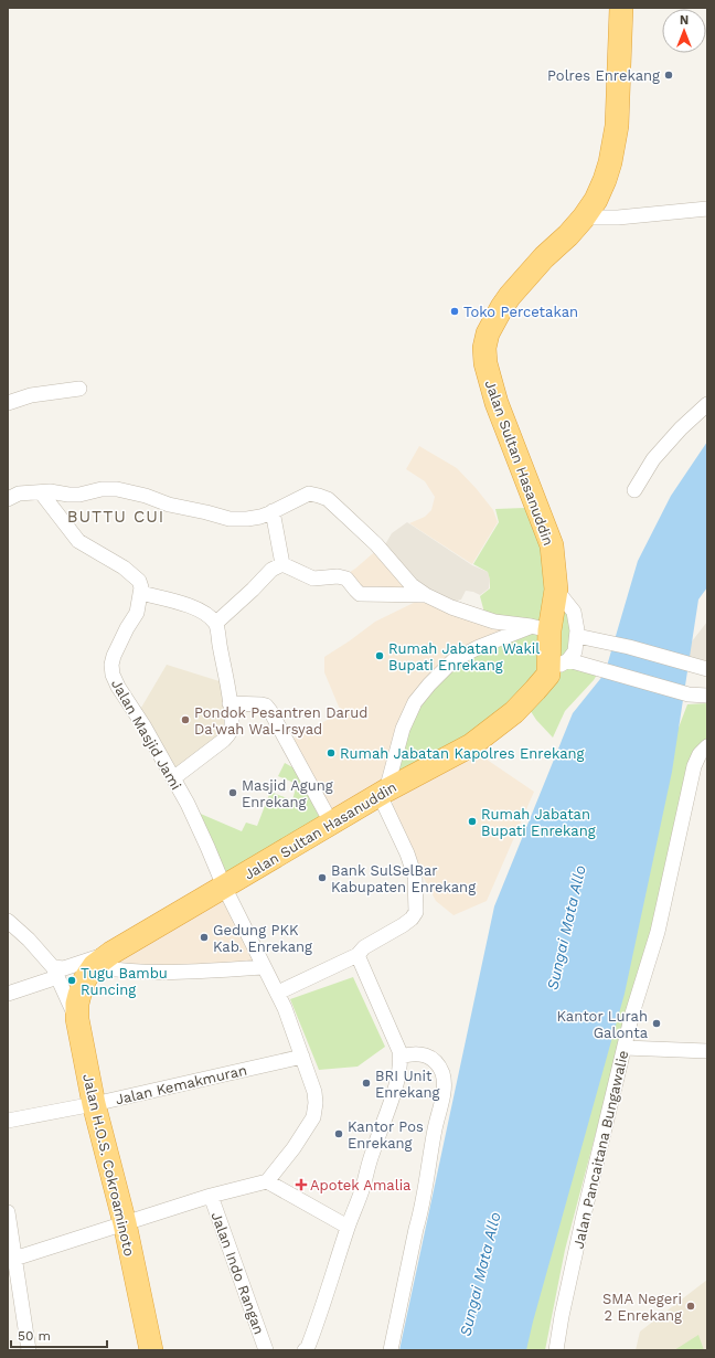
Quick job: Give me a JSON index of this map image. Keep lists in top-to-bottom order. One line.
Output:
{"streets":{"highway":["Jalan Sultan Hasanuddin","Jalan H.O.S. Cokroaminoto"],"street":["Jalan Masjid Jami","Jalan Kemakmuran","Jalan Pancaitana Bungawalie","Jalan Indo Rangan"]},"crossings":[["Jalan Sultan Hasanuddin","Jalan Masjid Jami"],["Jalan Sultan Hasanuddin","Jalan H.O.S. Cokroaminoto"],["Jalan Masjid Jami","Jalan Kemakmuran"],["Jalan Kemakmuran","Jalan H.O.S. Cokroaminoto"]],"districts":["BUTTU CUI"],"water":["Sungai Mata Allo"],"places":{"other":["Polres Enrekang","Toko Percetakan","Rumah Jabatan Wakil Bupati Enrekang","Pondok Pesantren Darud Da'wah Wal-Irsyad","Rumah Jabatan Kapolres Enrekang","Masjid Agung Enrekang","Rumah Jabatan Bupati Enrekang","Bank SulSelBar Kabupaten Enrekang","Gedung PKK Kab. Enrekang","Tugu Bambu Runcing","Kantor Lurah Galonta","BRI Unit Enrekang","Kantor Pos Enrekang","SMA Negeri 2 Enrekang"],"health":["Apotek Amalia"]},"scale_bar":"50 m","north":"top"}
